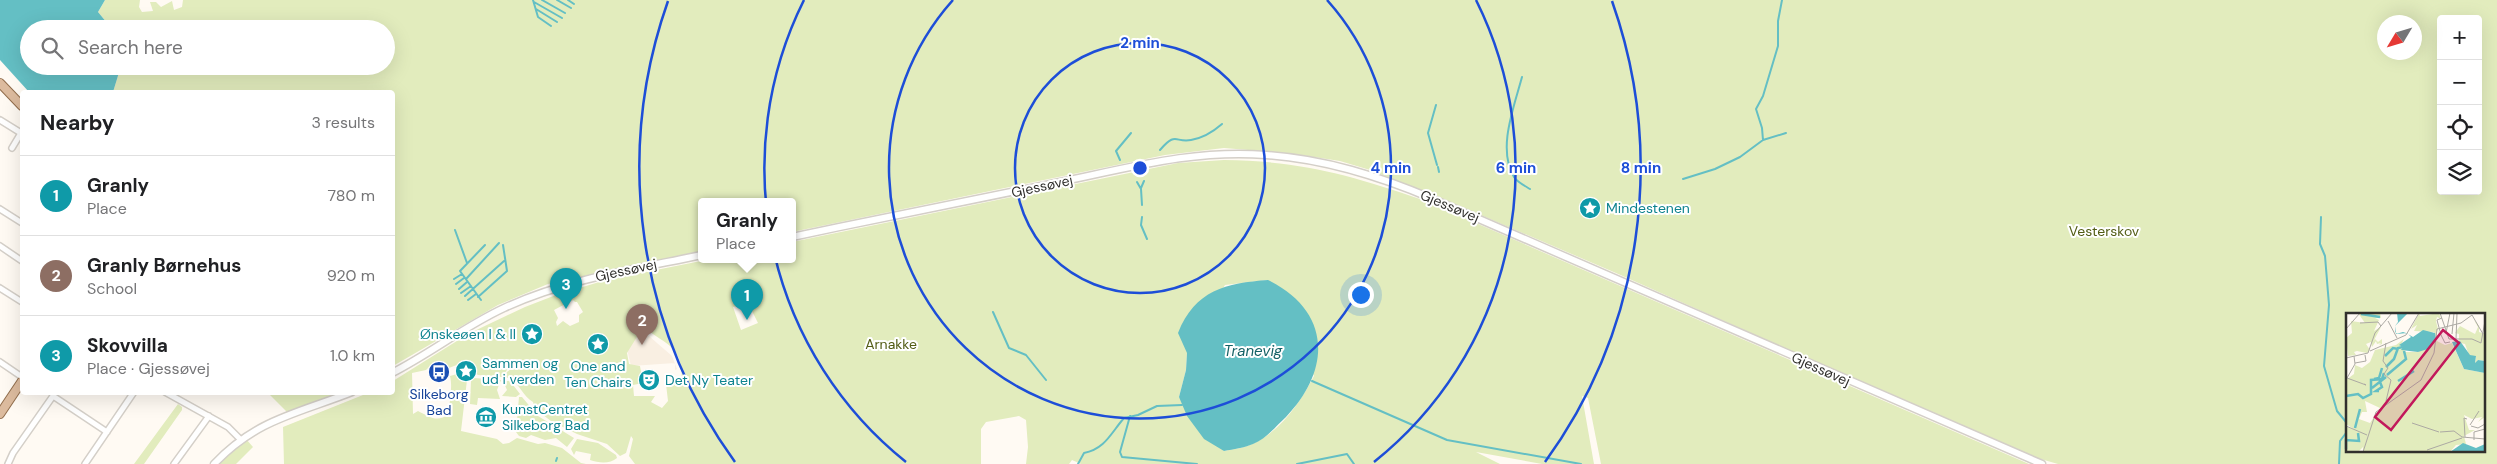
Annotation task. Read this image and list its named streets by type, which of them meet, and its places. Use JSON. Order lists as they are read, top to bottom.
{
  "streets": {
    "street": ["Gjessøvej"]
  },
  "water": ["Tranevig"],
  "parks": ["Vesterskov", "Arnakke"],
  "places": {
    "place": [
      "Mindestenen",
      "Ønskeøen I & II",
      "One and Ten Chairs",
      "Sammen og ud i verden"
    ],
    "bus stop": ["Silkeborg Bad"],
    "theatre": ["Det Ny Teater"],
    "museum": ["KunstCentret Silkeborg Bad"]
  },
  "north": "bottom left",
  "page": {
    "map_buttons": ["+", "−"],
    "search": "Search here",
    "heading": ["Nearby", "3 results"],
    "list": [
      {
        "mark": "1",
        "name": "Granly",
        "note": "Place",
        "value": "780 m"
      },
      {
        "mark": "2",
        "name": "Granly Børnehus",
        "note": "School",
        "value": "920 m"
      },
      {
        "mark": "3",
        "name": "Skovvilla",
        "note": "Place · Gjessøvej",
        "value": "1.0 km"
      }
    ],
    "popup": ["Granly", "Place"],
    "pins": ["3", "1", "2"]
  },
  "rings": [
    "2 min",
    "4 min",
    "6 min",
    "8 min"
  ]
}
